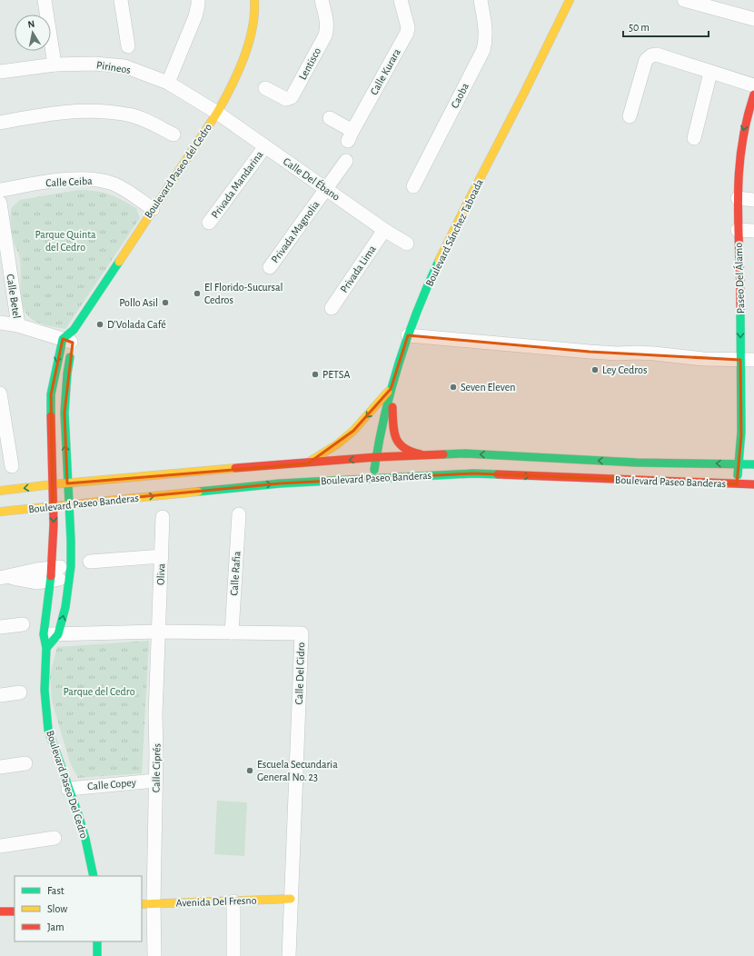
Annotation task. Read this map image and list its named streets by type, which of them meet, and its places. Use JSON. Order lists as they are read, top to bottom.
{
  "streets": {
    "street": [
      "Lentisco",
      "Pirineos",
      "Calle Kurara",
      "Caoba",
      "Boulevard Paseo del Cedro",
      "Calle Del Ébano",
      "Calle Ceiba",
      "Privada Mandarina",
      "Privada Magnolia",
      "Boulevard Sánchez Taboada",
      "Privada Lima",
      "Paseo Del Álamo",
      "Calle Betel",
      "Boulevard Paseo Banderas",
      "Calle Rafia",
      "Oliva",
      "Calle Del Cidro",
      "Calle Ciprés",
      "Boulevard Paseo Del Cedro",
      "Calle Copey",
      "Avenida Del Fresno"
    ]
  },
  "crossings": [
    ["Pirineos", "Boulevard Paseo del Cedro"],
    ["Pirineos", "Calle Del Ébano"],
    ["Boulevard Paseo del Cedro", "Calle Del Ébano"],
    ["Boulevard Paseo del Cedro", "Calle Ceiba"],
    ["Boulevard Paseo del Cedro", "Boulevard Paseo Banderas"],
    ["Boulevard Paseo del Cedro", "Calle Del Cidro"],
    ["Boulevard Paseo del Cedro", "Boulevard Paseo Del Cedro"],
    ["Calle Del Ébano", "Privada Mandarina"],
    ["Calle Del Ébano", "Privada Magnolia"],
    ["Calle Del Ébano", "Privada Lima"],
    ["Boulevard Sánchez Taboada", "Boulevard Paseo Banderas"],
    ["Paseo Del Álamo", "Boulevard Paseo Banderas"],
    ["Calle Rafia", "Calle Del Cidro"],
    ["Oliva", "Calle Del Cidro"],
    ["Oliva", "Calle Ciprés"],
    ["Calle Del Cidro", "Calle Ciprés"],
    ["Calle Del Cidro", "Avenida Del Fresno"],
    ["Calle Ciprés", "Calle Copey"],
    ["Calle Ciprés", "Avenida Del Fresno"],
    ["Boulevard Paseo Del Cedro", "Calle Copey"]
  ],
  "one_way": ["Paseo Del Álamo"],
  "parks": ["Parque Quinta del Cedro", "Parque del Cedro"],
  "places": [
    "El Florido-Sucursal Cedros",
    "Pollo Asil",
    "D'Volada Café",
    "Ley Cedros",
    "PETSA",
    "Seven Eleven",
    "Escuela Secundaria General No. 23"
  ],
  "legend": ["Fast", "Slow", "Jam"],
  "scale_bar": "50 m",
  "north": "top"
}
